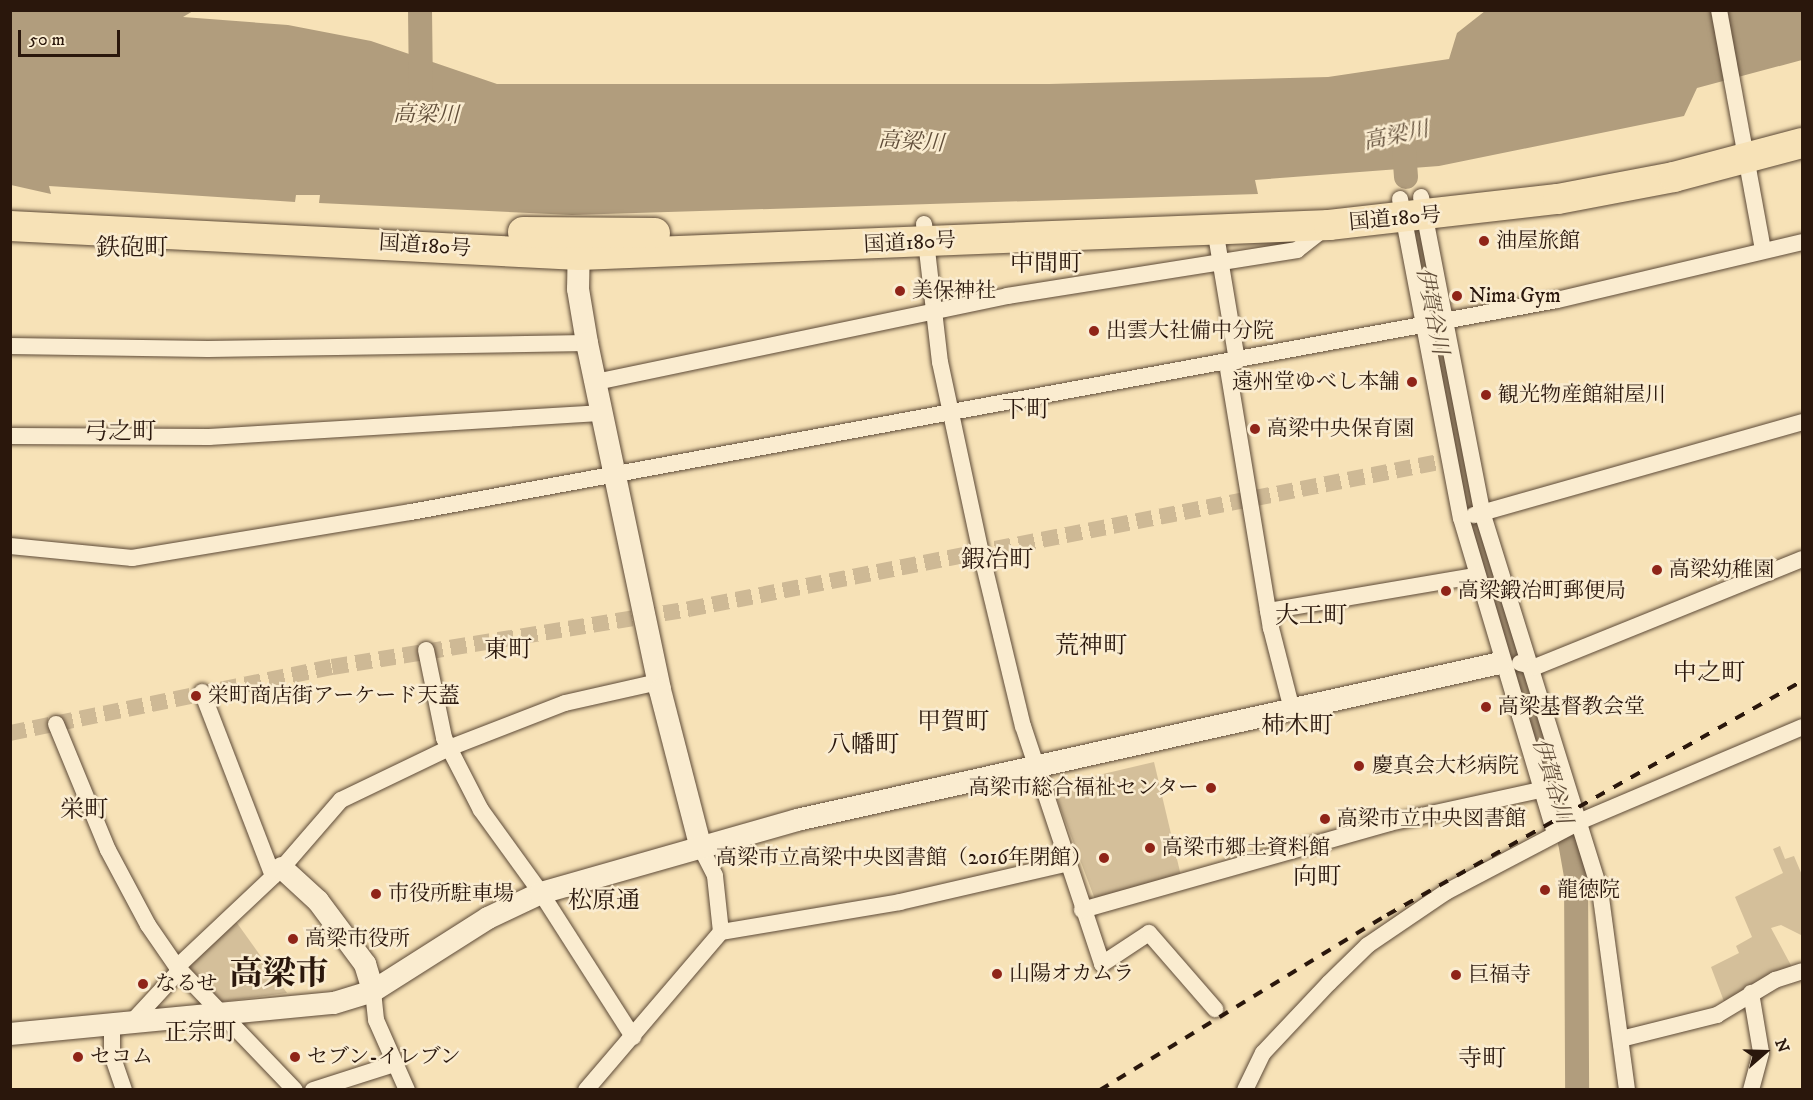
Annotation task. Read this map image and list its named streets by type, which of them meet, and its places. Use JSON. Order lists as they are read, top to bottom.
{
  "streets": {
    "highway": ["国道180号"]
  },
  "districts": [
    "鉄砲町",
    "中間町",
    "下町",
    "弓之町",
    "鍜冶町",
    "大工町",
    "荒神町",
    "東町",
    "中之町",
    "甲賀町",
    "柿木町",
    "八幡町",
    "栄町",
    "向町",
    "松原通",
    "高梁市",
    "正宗町",
    "寺町"
  ],
  "water": ["高梁川", "伊賀谷川"],
  "places": [
    "油屋旅館",
    "美保神社",
    "Nima Gym",
    "出雲大社備中分院",
    "遠州堂ゆべし本舗",
    "観光物産館紺屋川",
    "高梁中央保育園",
    "高梁幼稚園",
    "高梁鍛冶町郵便局",
    "栄町商店街アーケード天蓋",
    "高梁基督教会堂",
    "慶真会大杉病院",
    "高梁市総合福祉センター",
    "高梁市立中央図書館",
    "高梁市郷土資料館",
    "高梁市立高梁中央図書館（2016年閉館）",
    "龍徳院",
    "市役所駐車場",
    "高梁市役所",
    "山陽オカムラ",
    "巨福寺",
    "なるせ",
    "セコム",
    "セブン-イレブン"
  ],
  "scale_bar": "50 m",
  "north": "right"
}
